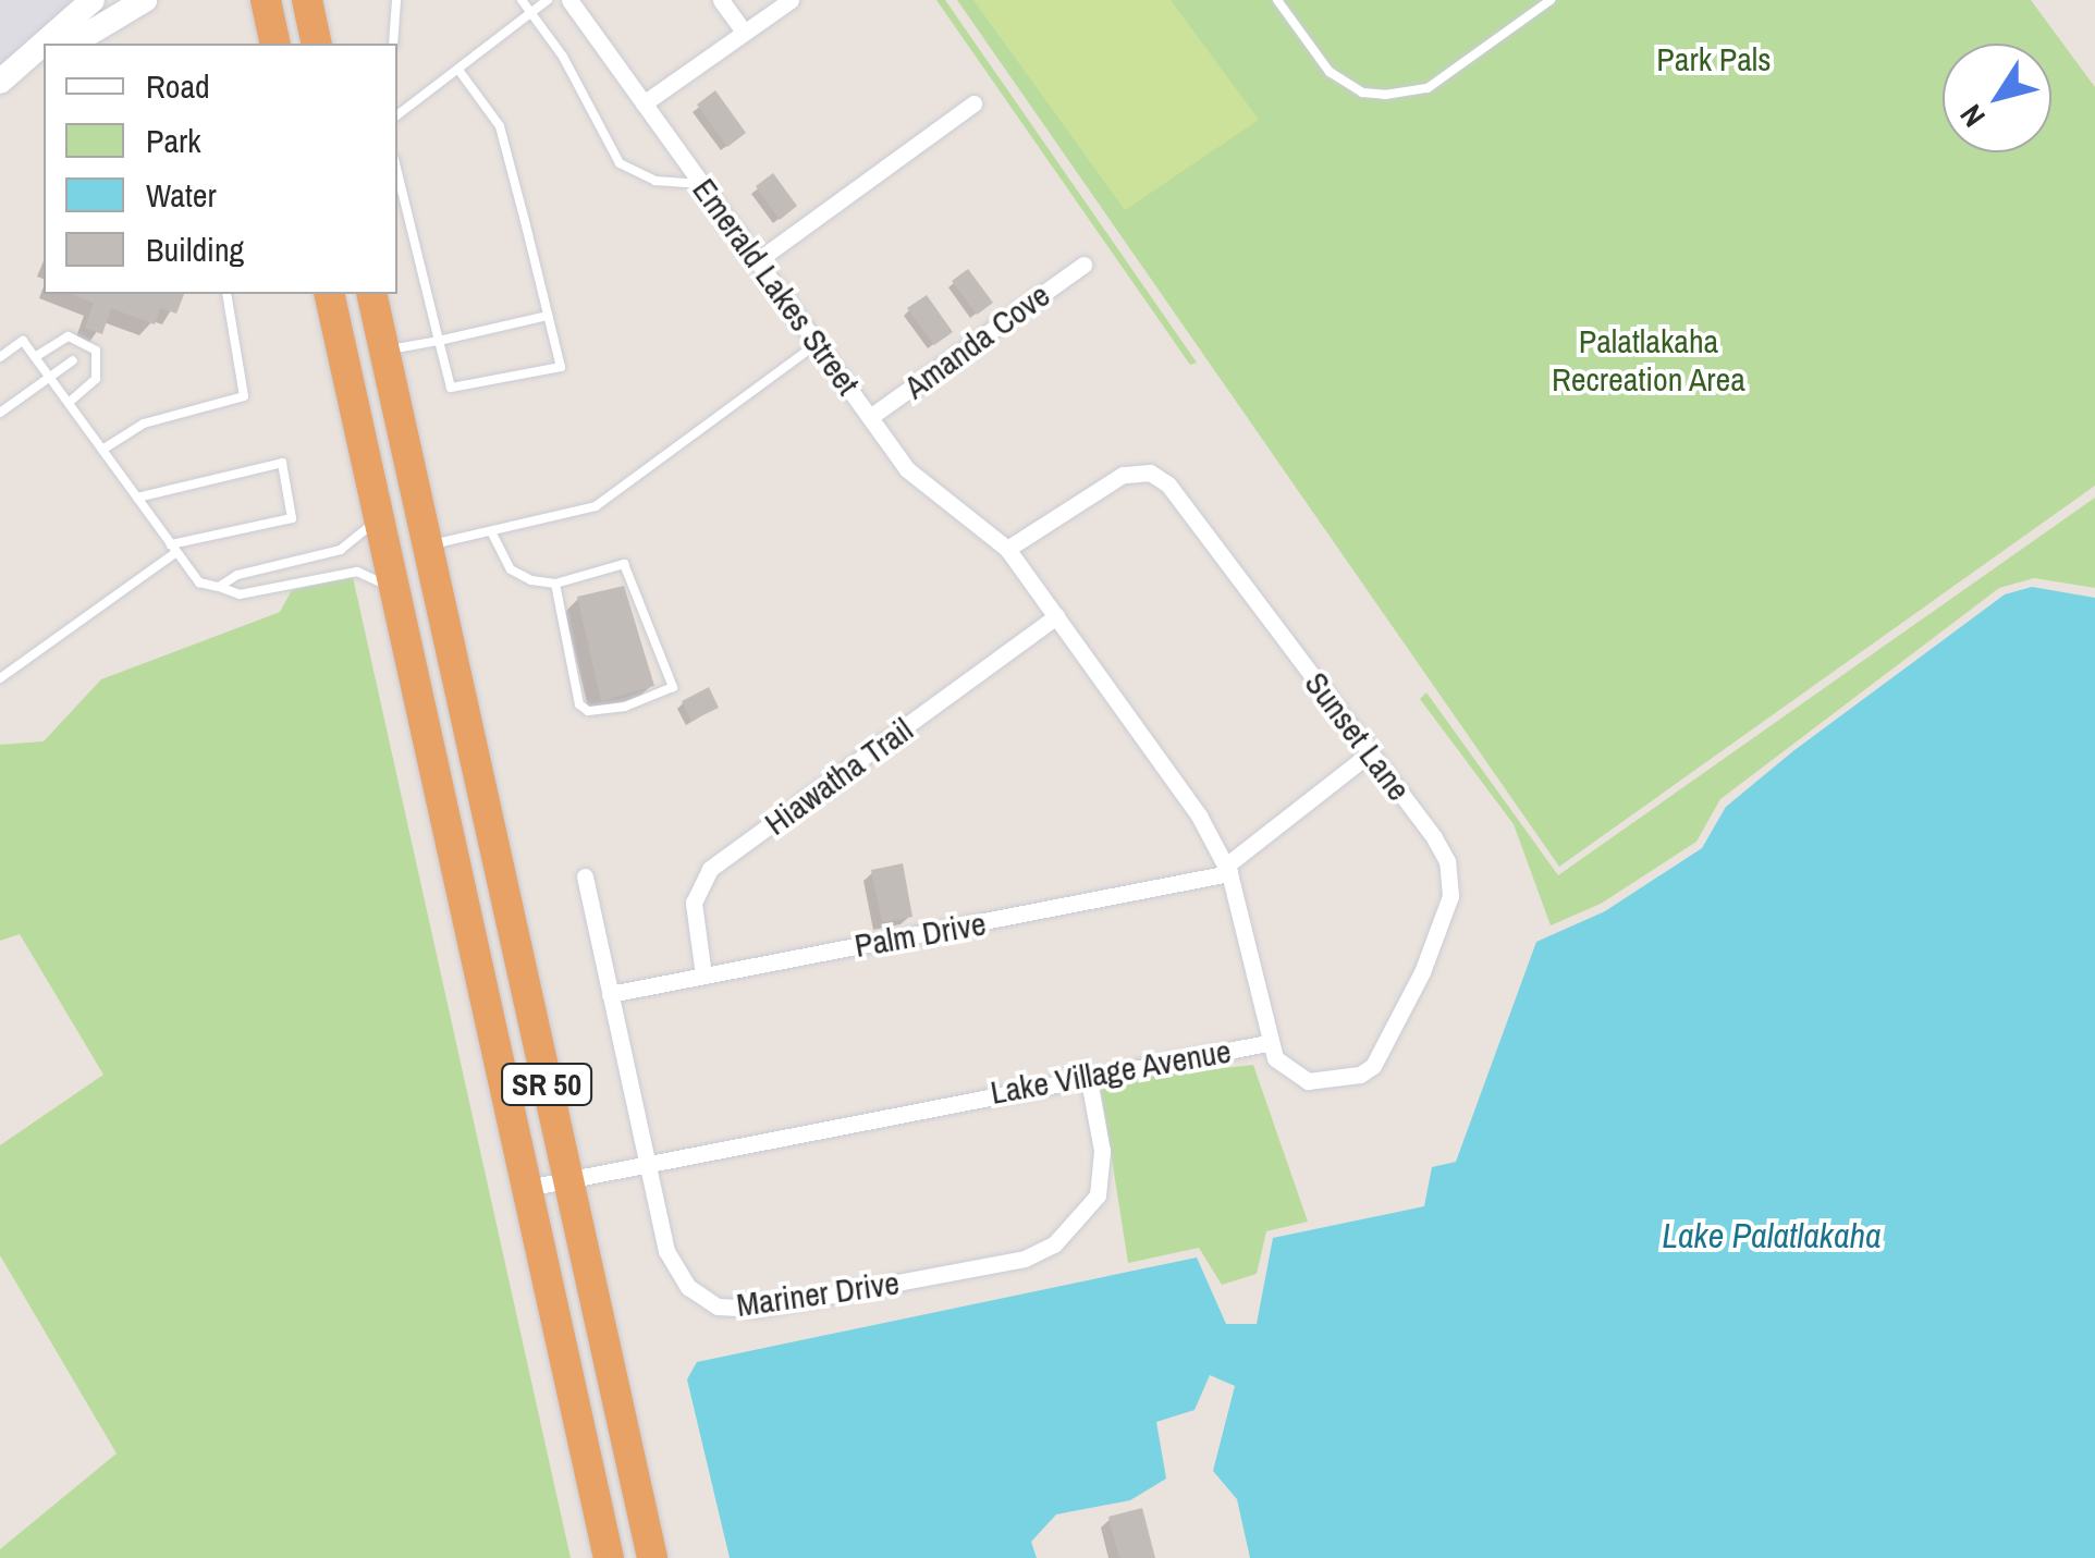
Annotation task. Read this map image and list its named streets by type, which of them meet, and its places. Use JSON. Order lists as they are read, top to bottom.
{
  "streets": {
    "highway": ["SR 50"],
    "street": [
      "Emerald Lakes Street",
      "Amanda Cove",
      "Sunset Lane",
      "Hiawatha Trail",
      "Palm Drive",
      "Lake Village Avenue",
      "Mariner Drive"
    ]
  },
  "crossings": [
    ["Emerald Lakes Street", "Amanda Cove"],
    ["Emerald Lakes Street", "Sunset Lane"],
    ["Emerald Lakes Street", "Lake Village Avenue"],
    ["Sunset Lane", "Palm Drive"],
    ["Sunset Lane", "Lake Village Avenue"],
    ["Hiawatha Trail", "Palm Drive"],
    ["Hiawatha Trail", "Lake Village Avenue"],
    ["Palm Drive", "Lake Village Avenue"],
    ["Palm Drive", "Mariner Drive"],
    ["Lake Village Avenue", "SR 50"],
    ["Lake Village Avenue", "Mariner Drive"]
  ],
  "water": ["Lake Palatlakaha"],
  "parks": ["Park Pals", "Palatlakaha Recreation Area"],
  "legend": [
    "Road",
    "Park",
    "Water",
    "Building"
  ],
  "north": "bottom left"
}
